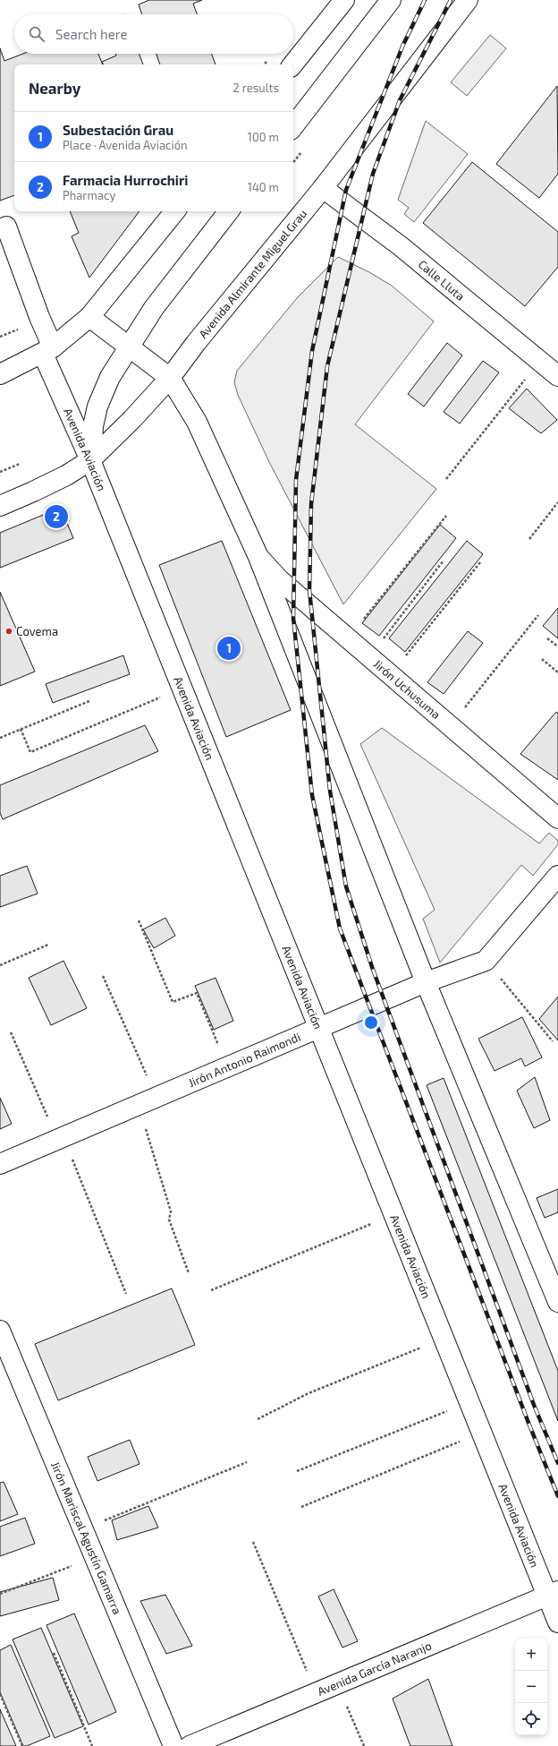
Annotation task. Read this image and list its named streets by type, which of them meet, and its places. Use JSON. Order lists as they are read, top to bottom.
{
  "streets": {
    "main road": [
      "Avenida Almirante Miguel Grau",
      "Calle Lluta",
      "Avenida Aviación",
      "Jirón Uchusuma",
      "Jirón Antonio Raimondi",
      "Jirón Mariscal Agustín Gamarra",
      "Avenida García Naranjo"
    ]
  },
  "crossings": [
    ["Avenida Almirante Miguel Grau", "Calle Lluta"],
    ["Avenida Almirante Miguel Grau", "Avenida Aviación"],
    ["Avenida Aviación", "Jirón Antonio Raimondi"],
    ["Avenida Aviación", "Avenida García Naranjo"]
  ],
  "places": ["Covema"],
  "page": {
    "search": "Search here",
    "heading": ["Nearby", "2 results"],
    "list": [
      {
        "mark": "1",
        "name": "Subestación Grau",
        "note": "Place · Avenida Aviación",
        "value": "100 m"
      },
      {
        "mark": "2",
        "name": "Farmacia Hurrochiri",
        "note": "Pharmacy",
        "value": "140 m"
      }
    ],
    "pins": ["2", "1"],
    "map_buttons": ["+", "−"]
  }
}
